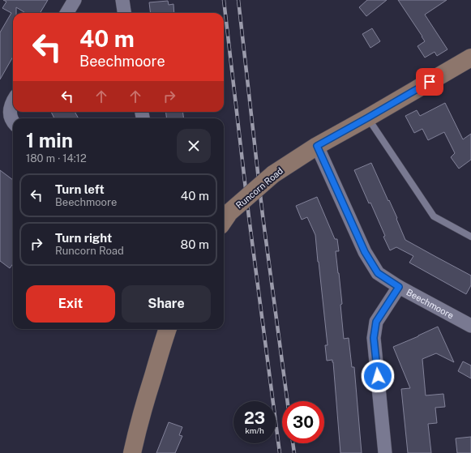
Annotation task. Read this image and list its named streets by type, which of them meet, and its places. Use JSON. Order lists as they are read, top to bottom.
{
  "streets": {
    "street": ["Runcorn Road", "Beechmoore"]
  },
  "crossings": [
    ["Runcorn Road", "Beechmoore"]
  ],
  "page": {
    "turn": ["40 m", "Beechmoore"],
    "heading": ["1 min", "180 m · 14:12"],
    "list": [
      {
        "name": "Turn left",
        "note": "Beechmoore",
        "value": "40 m"
      },
      {
        "name": "Turn right",
        "note": "Runcorn Road",
        "value": "80 m"
      }
    ],
    "buttons": ["Exit", "Share"],
    "speed": "23 km/h",
    "limit": "30"
  }
}
